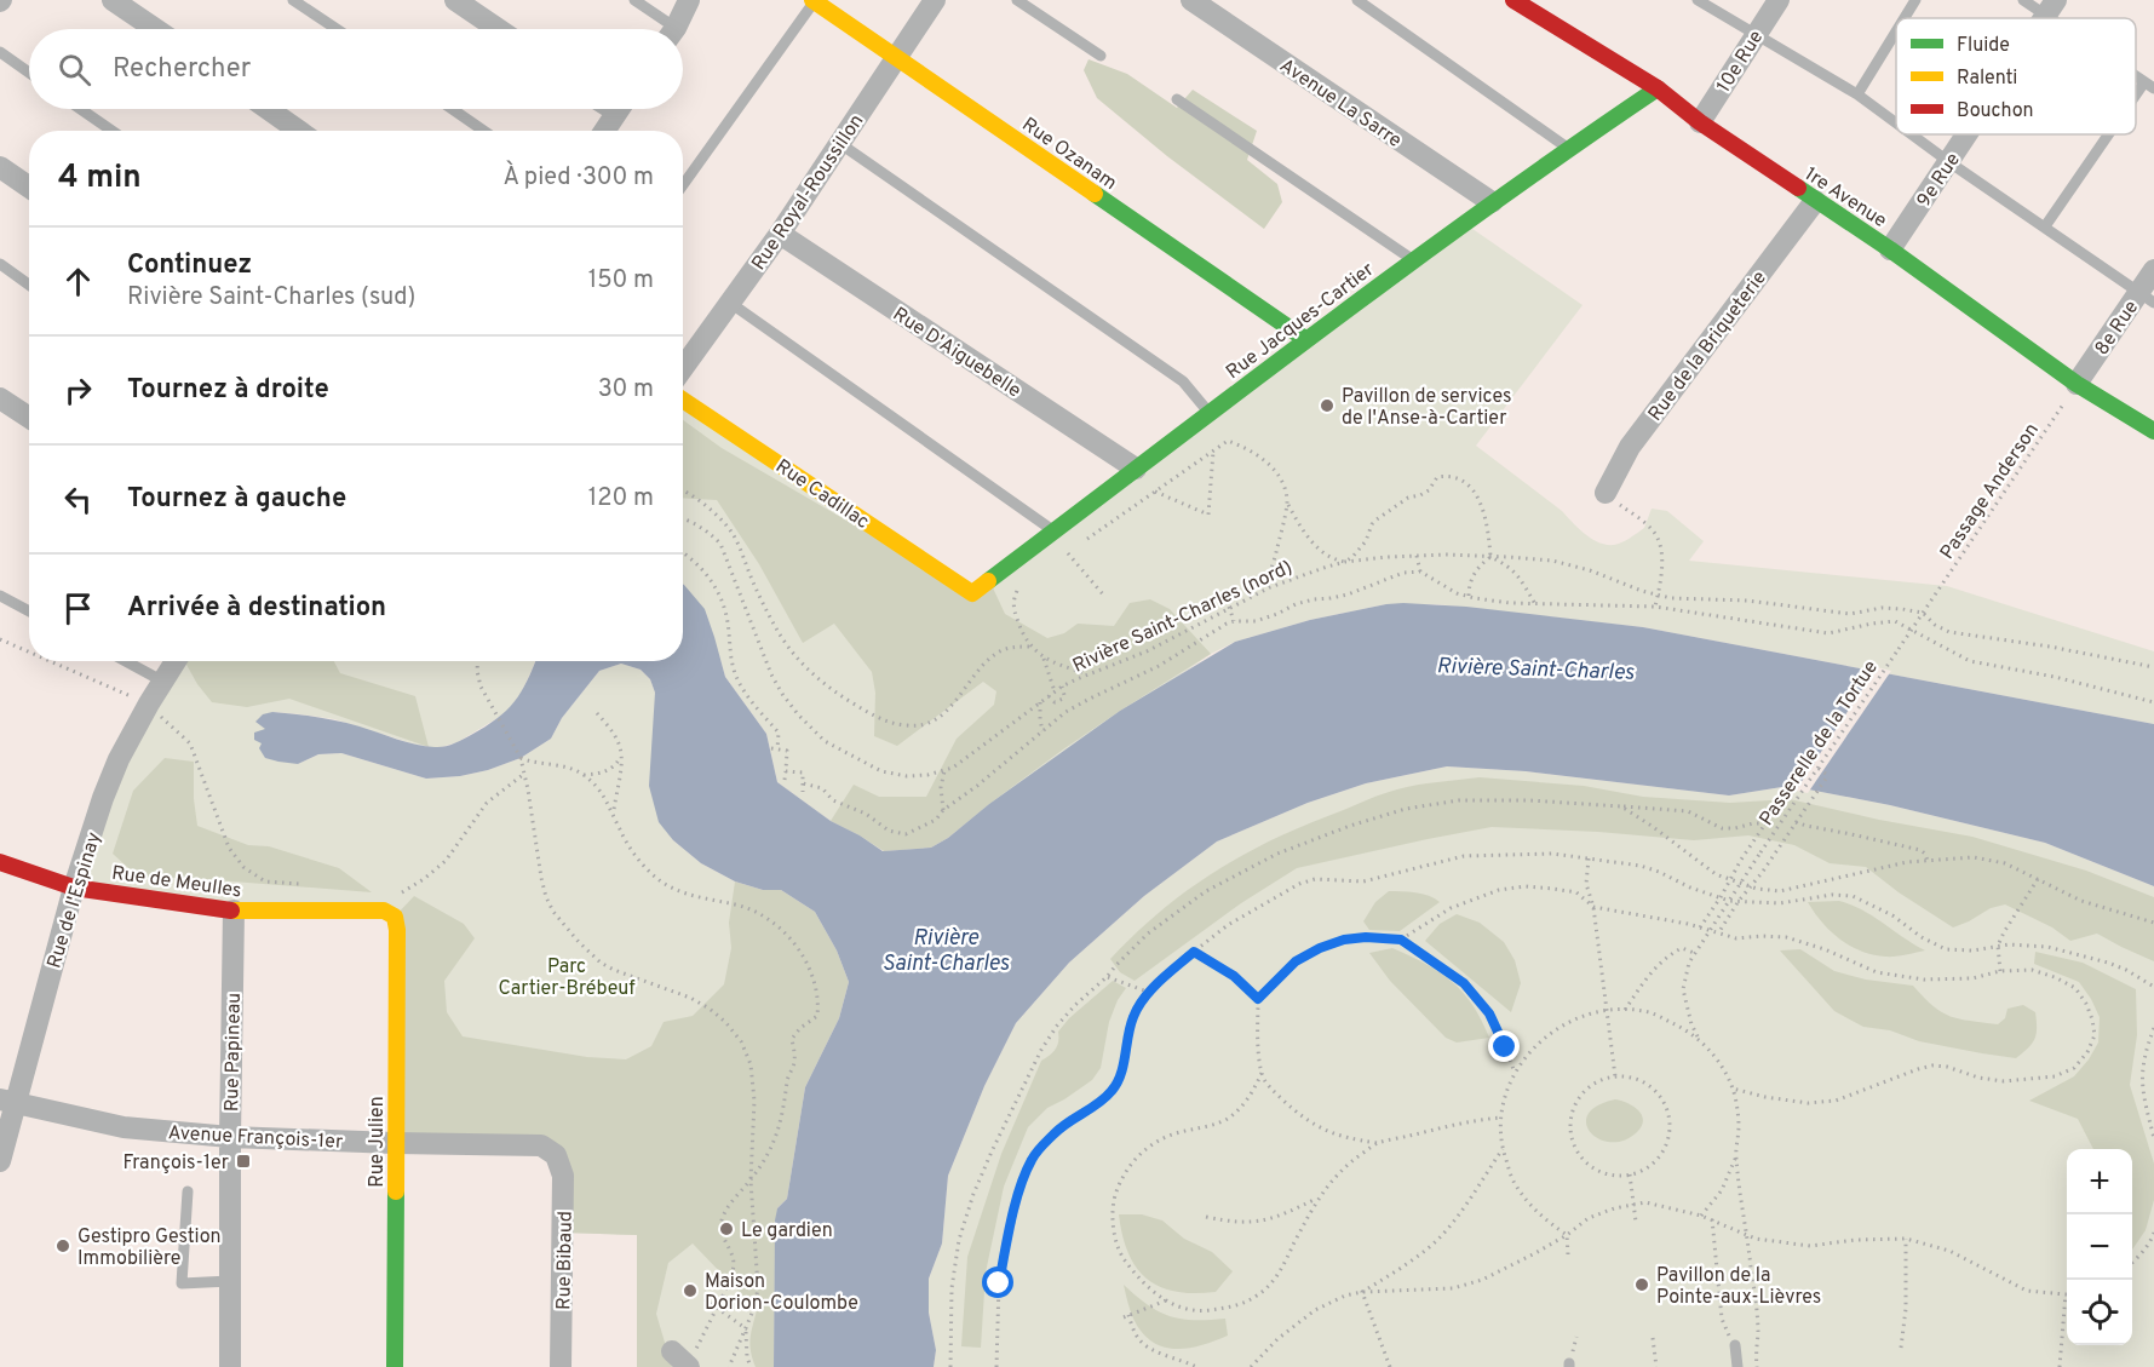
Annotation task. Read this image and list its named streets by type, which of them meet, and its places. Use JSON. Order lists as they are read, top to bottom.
{
  "streets": {
    "street": [
      "10e Rue",
      "Avenue La Sarre",
      "Rue Ozanam",
      "9e Rue",
      "Rue Royal-Roussillon",
      "1re Avenue",
      "Rue Jacques-Cartier",
      "8e Rue",
      "Rue de la Briqueterie",
      "Rue D'Aiguebelle",
      "Rue Cadillac",
      "Rue de Meulles",
      "Rue de l'Espinay",
      "Rue Papineau",
      "Avenue François-1er",
      "Rue Julien",
      "Rue Bibaud"
    ],
    "path": ["Passage Anderson", "Rivière Saint-Charles (nord)", "Passerelle de la Tortue"]
  },
  "crossings": [
    ["10e Rue", "1re Avenue"],
    ["Avenue La Sarre", "Rue Jacques-Cartier"],
    ["Rue Ozanam", "Rue Royal-Roussillon"],
    ["Rue Ozanam", "Rue Jacques-Cartier"],
    ["9e Rue", "1re Avenue"],
    ["Rue Royal-Roussillon", "Rue D'Aiguebelle"],
    ["1re Avenue", "Rue Jacques-Cartier"],
    ["1re Avenue", "8e Rue"],
    ["1re Avenue", "Rue de la Briqueterie"],
    ["1re Avenue", "Passage Anderson"],
    ["Rue Jacques-Cartier", "Rue D'Aiguebelle"],
    ["Rue Jacques-Cartier", "Rue Cadillac"],
    ["8e Rue", "Passage Anderson"],
    ["Passage Anderson", "Rivière Saint-Charles (nord)"],
    ["Passage Anderson", "Passerelle de la Tortue"],
    ["Rue de Meulles", "Rue de l'Espinay"],
    ["Rue de Meulles", "Rue Papineau"],
    ["Rue de Meulles", "Rue Julien"],
    ["Rue de l'Espinay", "Avenue François-1er"],
    ["Rue Papineau", "Avenue François-1er"],
    ["Avenue François-1er", "Rue Julien"],
    ["Avenue François-1er", "Rue Bibaud"]
  ],
  "water": ["Rivière Saint-Charles"],
  "parks": ["Parc Cartier-Brébeuf"],
  "places": {
    "other": [
      "Pavillon de services de l'Anse-à-Cartier",
      "Le gardien",
      "Gestipro Gestion Immobilière",
      "Pavillon de la Pointe-aux-Lièvres",
      "Maison Dorion-Coulombe"
    ],
    "transit": ["François-1er"]
  },
  "legend": ["Fluide", "Ralenti", "Bouchon"],
  "page": {
    "search": "Rechercher",
    "heading": ["4 min", "À pied · 300 m"],
    "list": [
      ["Continuez", "Rivière Saint-Charles (sud)", "150 m"],
      ["Tournez à droite", "30 m"],
      ["Tournez à gauche", "120 m"],
      "Arrivée à destination"
    ],
    "map_buttons": ["+", "−"]
  }
}
